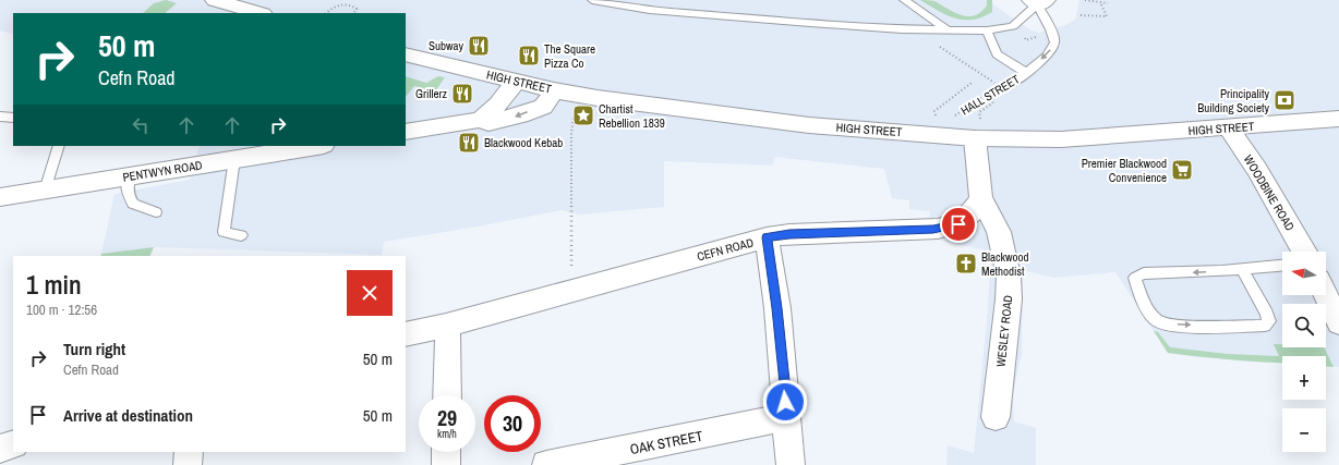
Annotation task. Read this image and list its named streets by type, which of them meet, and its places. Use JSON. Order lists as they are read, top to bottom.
{
  "streets": {
    "street": [
      "HIGH STREET",
      "PENTWYN ROAD",
      "WOODBINE ROAD",
      "CEFN ROAD",
      "WESLEY ROAD",
      "OAK STREET"
    ],
    "lane": ["HALL STREET"]
  },
  "crossings": [
    ["HIGH STREET", "WOODBINE ROAD"],
    ["CEFN ROAD", "WESLEY ROAD"]
  ],
  "places": {
    "restaurant": [
      "Subway",
      "The Square Pizza Co",
      "Grillerz",
      "Blackwood Kebab"
    ],
    "bank": ["Principality Building Society"],
    "place": ["Chartist Rebellion 1839"],
    "supermarket": ["Premier Blackwood Convenience"],
    "church": ["Blackwood Methodist"]
  },
  "north": "left",
  "page": {
    "turn": ["50 m", "Cefn Road"],
    "map_buttons": ["+", "−"],
    "heading": ["1 min", "100 m · 12:56"],
    "list": [
      {
        "name": "Turn right",
        "note": "Cefn Road",
        "value": "50 m"
      },
      {
        "name": "Arrive at destination",
        "value": "50 m"
      }
    ],
    "speed": "29 km/h",
    "limit": "30"
  }
}
